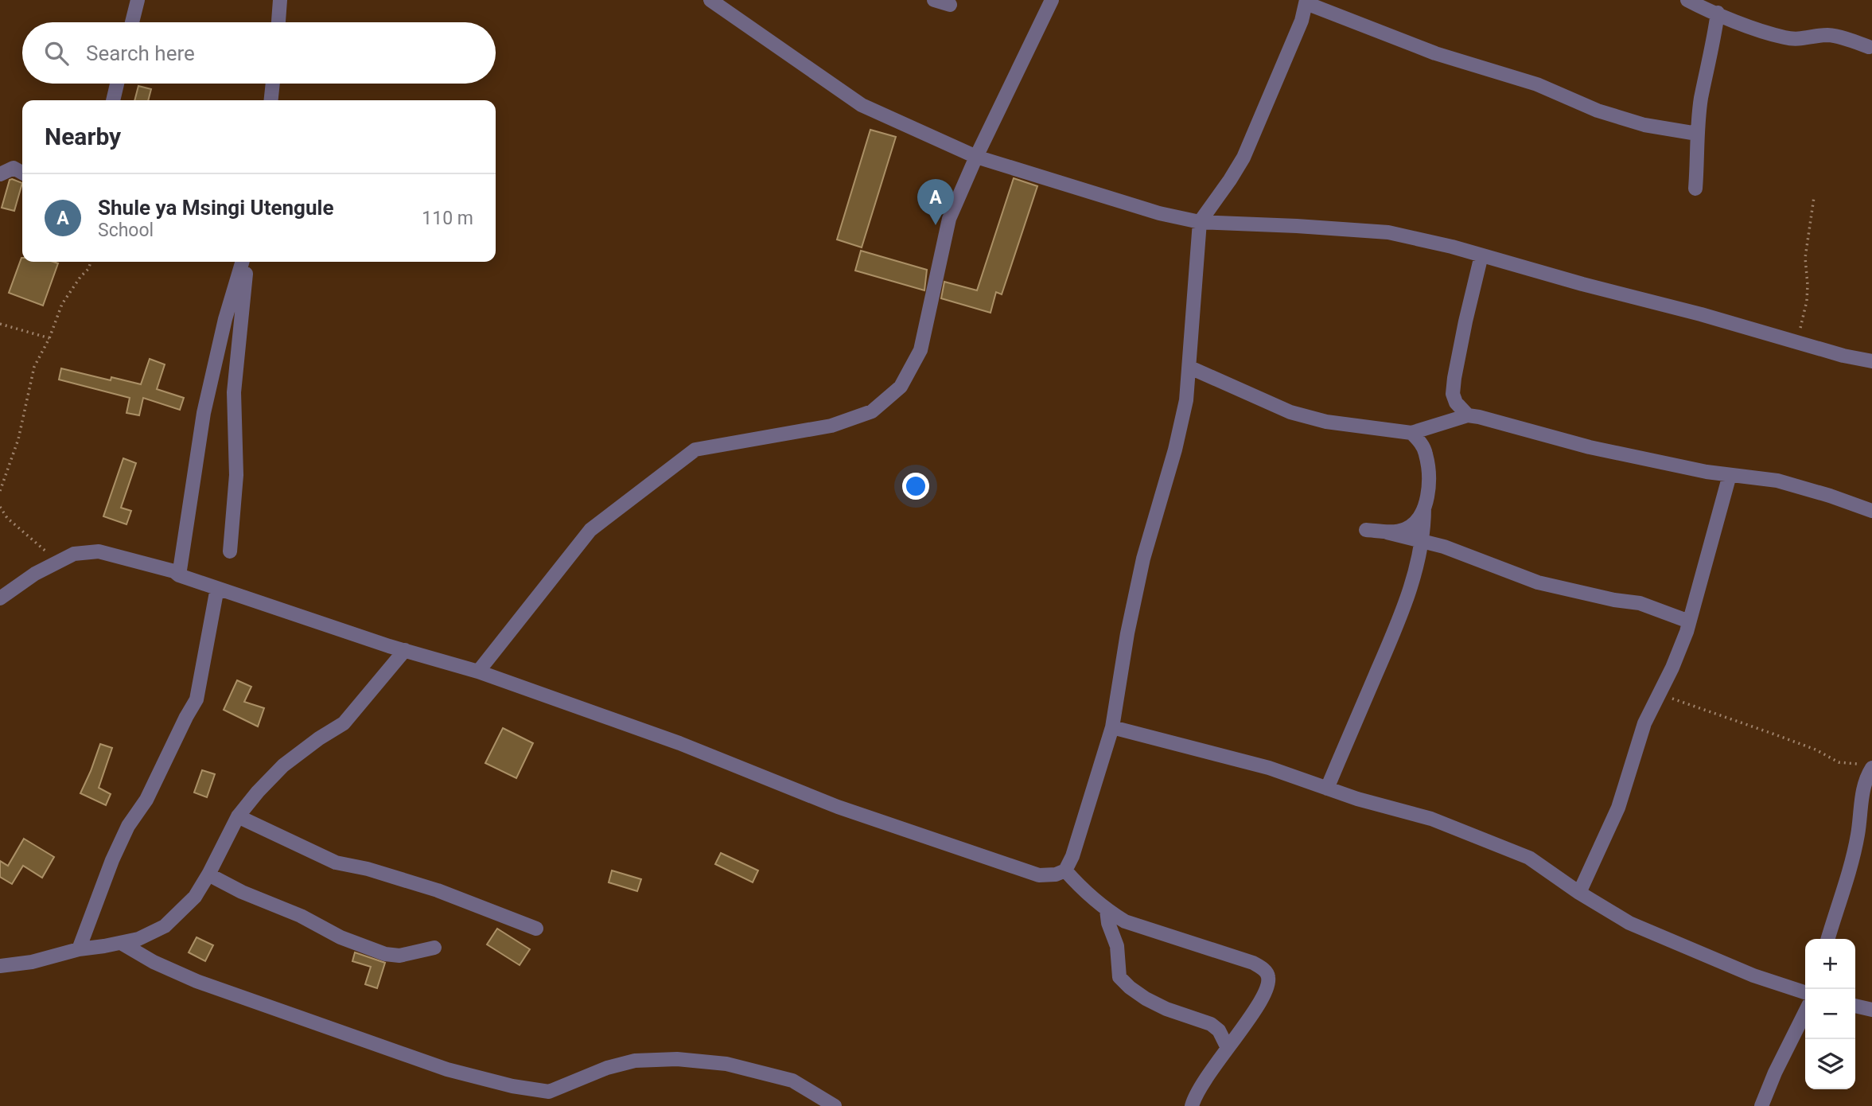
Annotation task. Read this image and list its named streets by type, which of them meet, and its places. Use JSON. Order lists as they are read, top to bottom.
{
  "page": {
    "search": "Search here",
    "heading": "Nearby",
    "list": [
      {
        "mark": "A",
        "name": "Shule ya Msingi Utengule",
        "note": "School",
        "value": "110 m"
      }
    ],
    "pins": "A",
    "map_buttons": ["+", "−"]
  }
}
